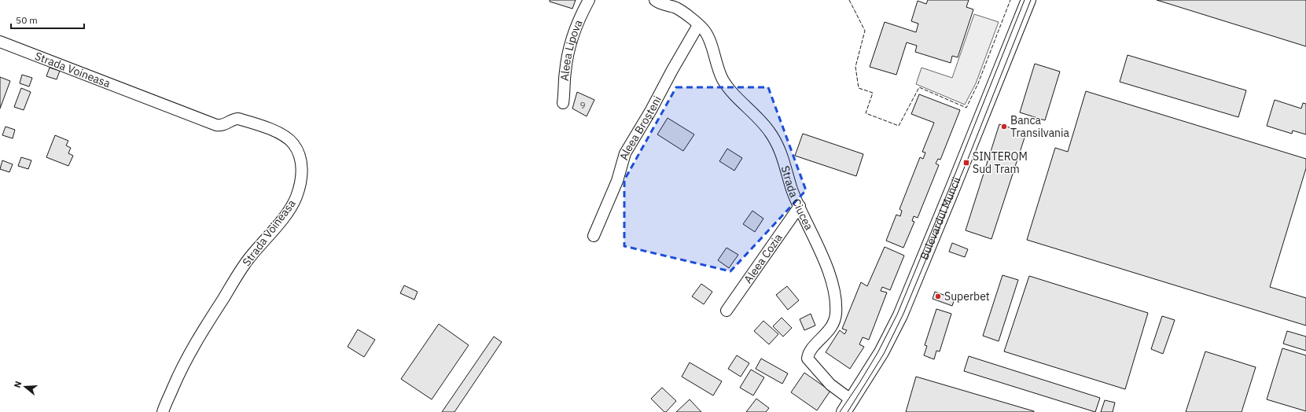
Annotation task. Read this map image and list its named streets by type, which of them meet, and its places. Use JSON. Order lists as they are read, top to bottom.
{
  "streets": {
    "main road": ["Bulevardul Muncii"],
    "street": [
      "Aleea Lipova",
      "Strada Voineasa",
      "Aleea Broșteni",
      "Strada Ciucea",
      "Aleea Cozia"
    ]
  },
  "crossings": [
    ["Aleea Broșteni", "Strada Ciucea"],
    ["Strada Ciucea", "Bulevardul Muncii"],
    ["Strada Ciucea", "Aleea Cozia"]
  ],
  "places": {
    "other": ["Banca Transilvania", "Superbet"],
    "transit": ["SINTEROM Sud Tram"]
  },
  "house_numbers": ["9"],
  "scale_bar": "50 m",
  "north": "left"
}
